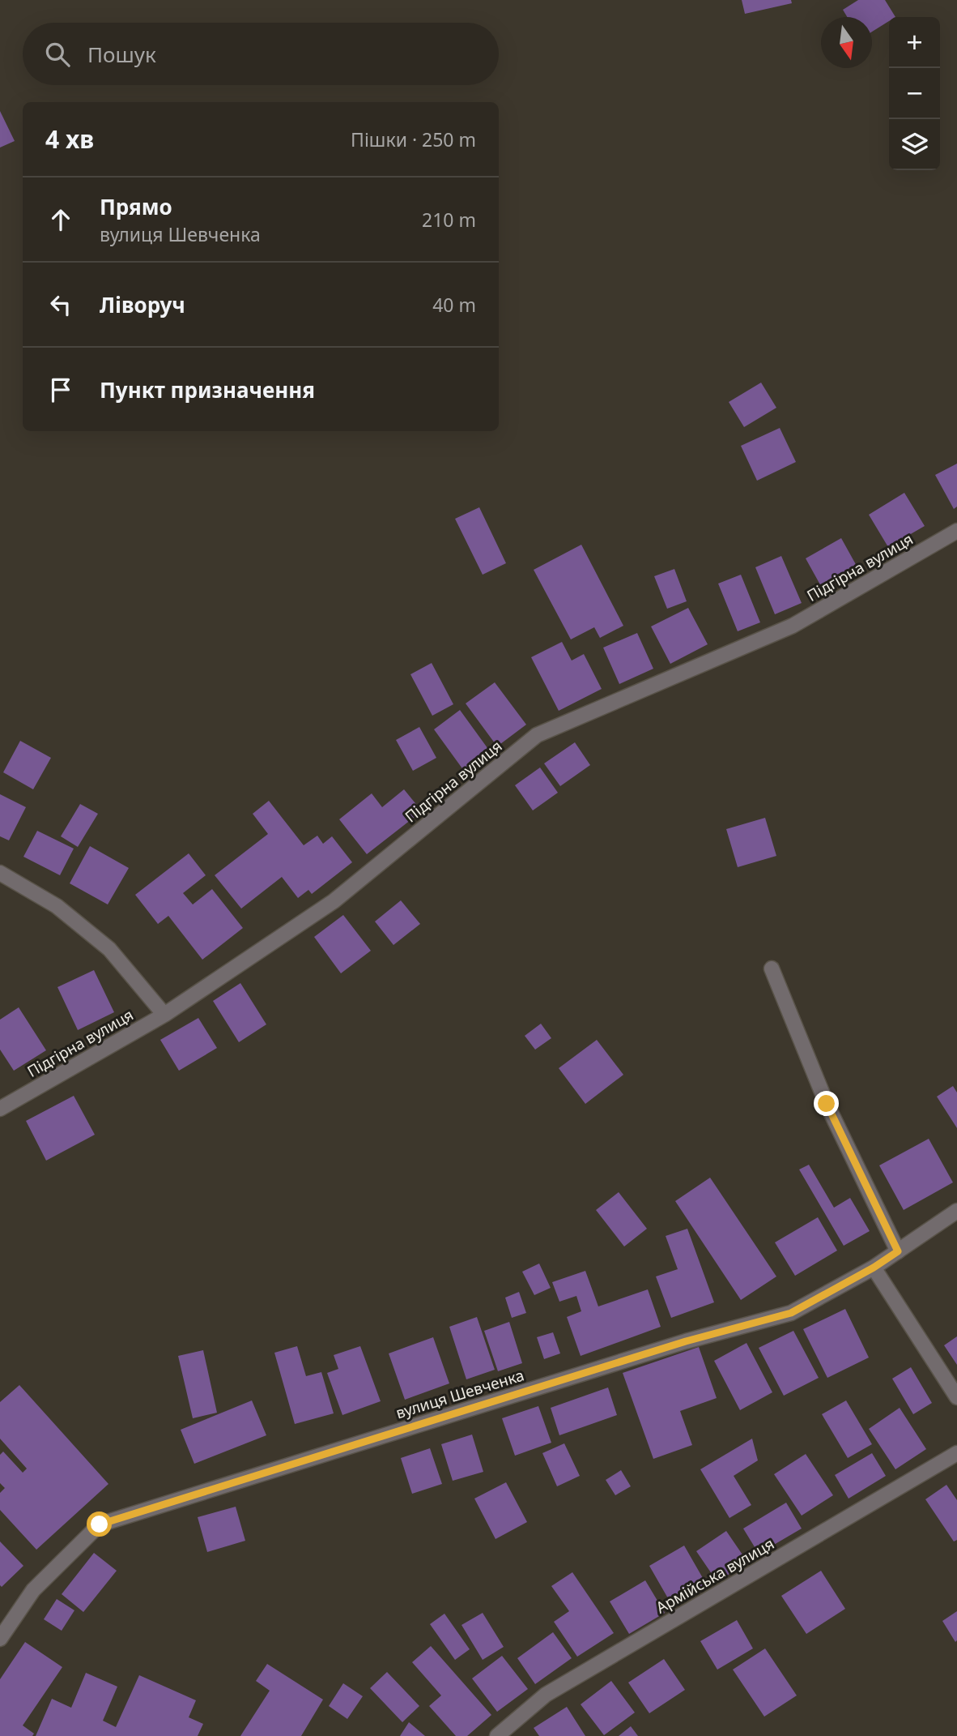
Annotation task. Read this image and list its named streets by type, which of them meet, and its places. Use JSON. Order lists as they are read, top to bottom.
{
  "streets": {
    "street": ["Підгірна вулиця", "вулиця Шевченка", "Армійська вулиця"]
  },
  "north": "bottom",
  "page": {
    "map_buttons": ["+", "−"],
    "search": "Пошук",
    "heading": ["4 хв", "Пішки · 250 m"],
    "list": [
      ["Прямо", "вулиця Шевченка", "210 m"],
      ["Ліворуч", "40 m"],
      "Пункт призначення"
    ]
  }
}
